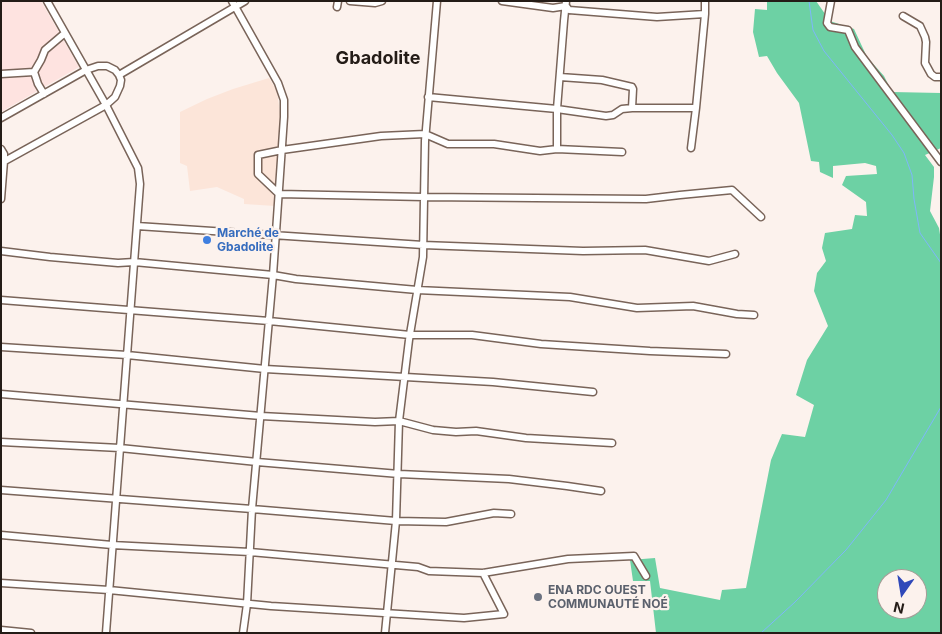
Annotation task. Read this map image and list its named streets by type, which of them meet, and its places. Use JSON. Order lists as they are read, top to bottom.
{
  "districts": ["Gbadolite"],
  "places": ["Marché de Gbadolite", "ENA RDC OUEST COMMUNAUTÉ NOÉ"],
  "north": "bottom"
}
